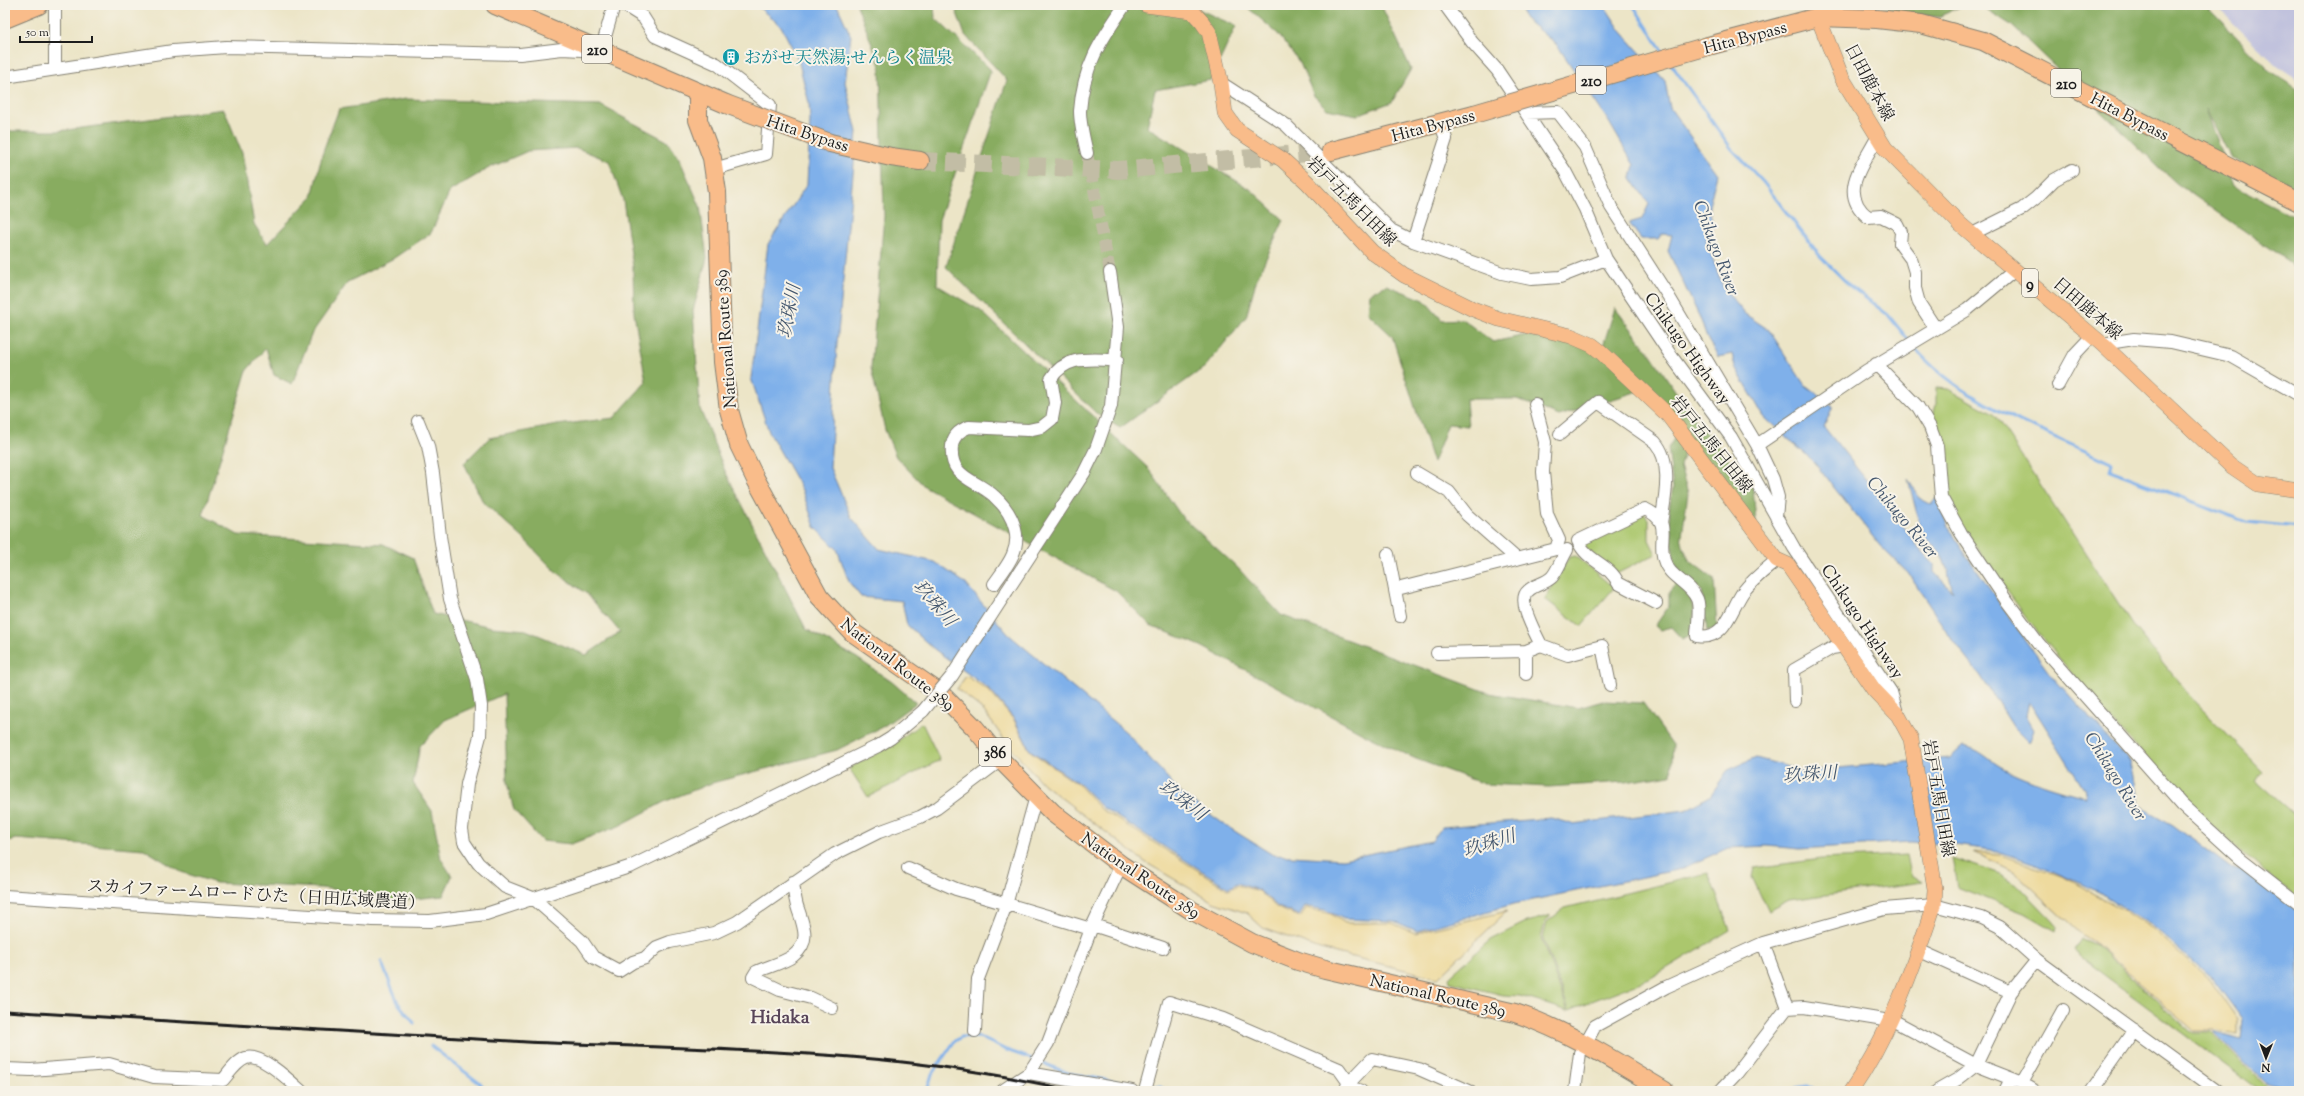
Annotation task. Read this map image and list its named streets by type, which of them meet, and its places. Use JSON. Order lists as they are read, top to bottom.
{
  "streets": {
    "highway": [
      "Hita Bypass",
      "210",
      "National Route 389",
      "386"
    ],
    "main road": ["日田鹿本線", "岩戸五馬日田線", "9"],
    "street": ["Chikugo Highway", "スカイファームロードひた（日田広域農道）"]
  },
  "crossings": [
    ["Hita Bypass", "210"],
    ["Hita Bypass", "日田鹿本線"],
    ["Hita Bypass", "National Route 389"],
    ["210", "National Route 389"],
    ["岩戸五馬日田線", "Chikugo Highway"]
  ],
  "districts": ["Hidaka"],
  "water": ["Chikugo River", "玖珠川"],
  "places": {
    "building": ["おがせ天然湯;せんらく温泉"]
  },
  "scale_bar": "50 m",
  "north": "bottom"
}
